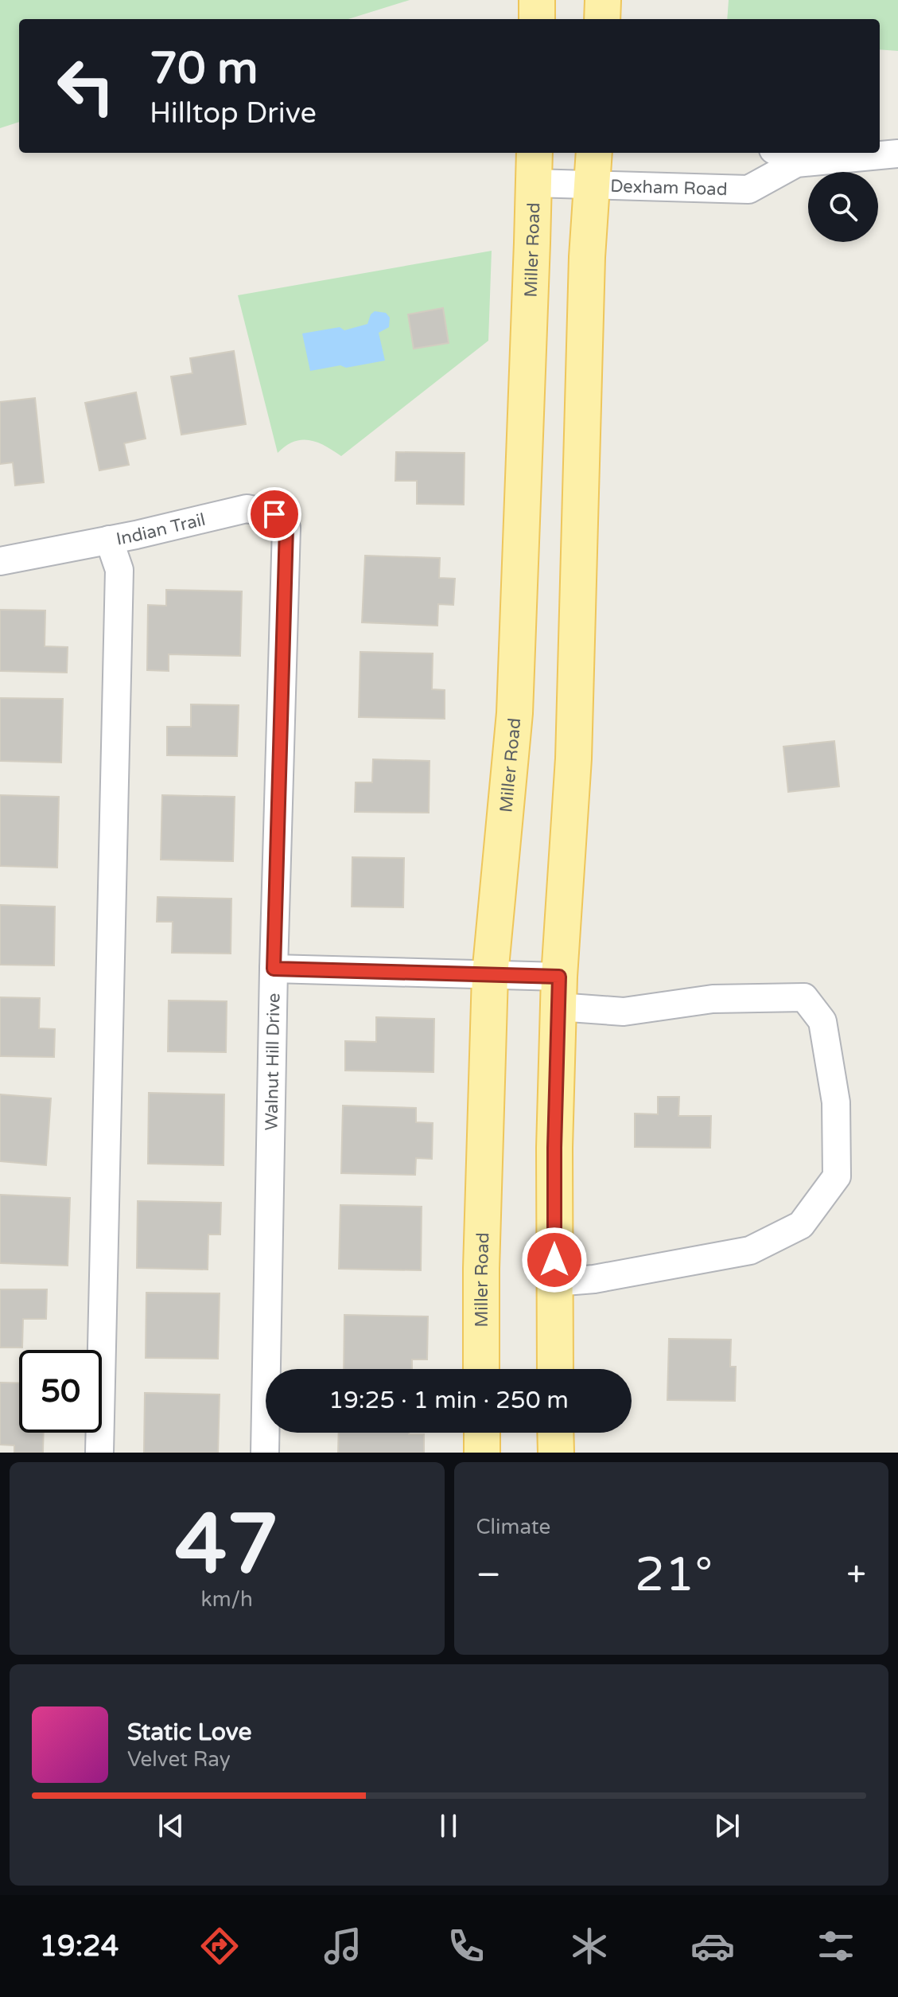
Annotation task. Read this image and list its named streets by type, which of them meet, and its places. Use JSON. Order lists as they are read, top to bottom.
{
  "streets": {
    "main road": ["Miller Road"],
    "street": ["Dexham Road", "Indian Trail", "Walnut Hill Drive"]
  },
  "crossings": [
    ["Dexham Road", "Miller Road"],
    ["Indian Trail", "Walnut Hill Drive"]
  ],
  "page": {
    "turn": ["70 m", "Hilltop Drive"],
    "limit": "50",
    "trip": "19:25 · 1 min · 250 m",
    "tile": [
      ["47", "km/h"],
      "Climate"
    ],
    "heat": ["−", "21°", "+"],
    "song": ["Static Love", "Velvet Ray"],
    "tabs": "19:24"
  }
}
